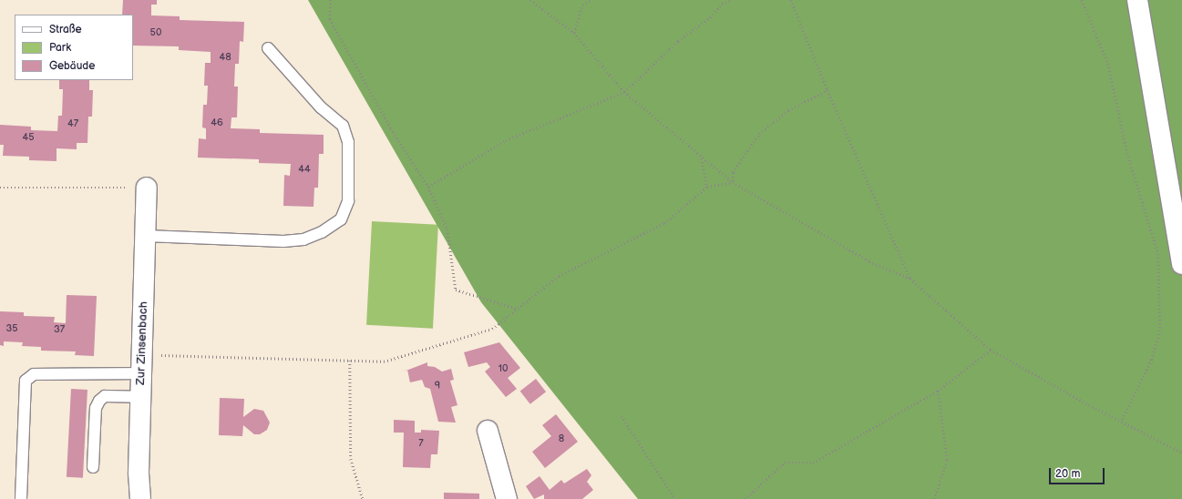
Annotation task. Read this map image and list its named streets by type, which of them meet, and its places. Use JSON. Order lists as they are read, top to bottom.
{
  "streets": {
    "street": ["Zur Zinsenbach"]
  },
  "house_numbers": [
    "50",
    "48",
    "46",
    "47",
    "45",
    "44",
    "35",
    "37",
    "10",
    "9",
    "8",
    "7"
  ],
  "legend": ["Straße", "Park", "Gebäude"],
  "scale_bar": "20 m"
}
